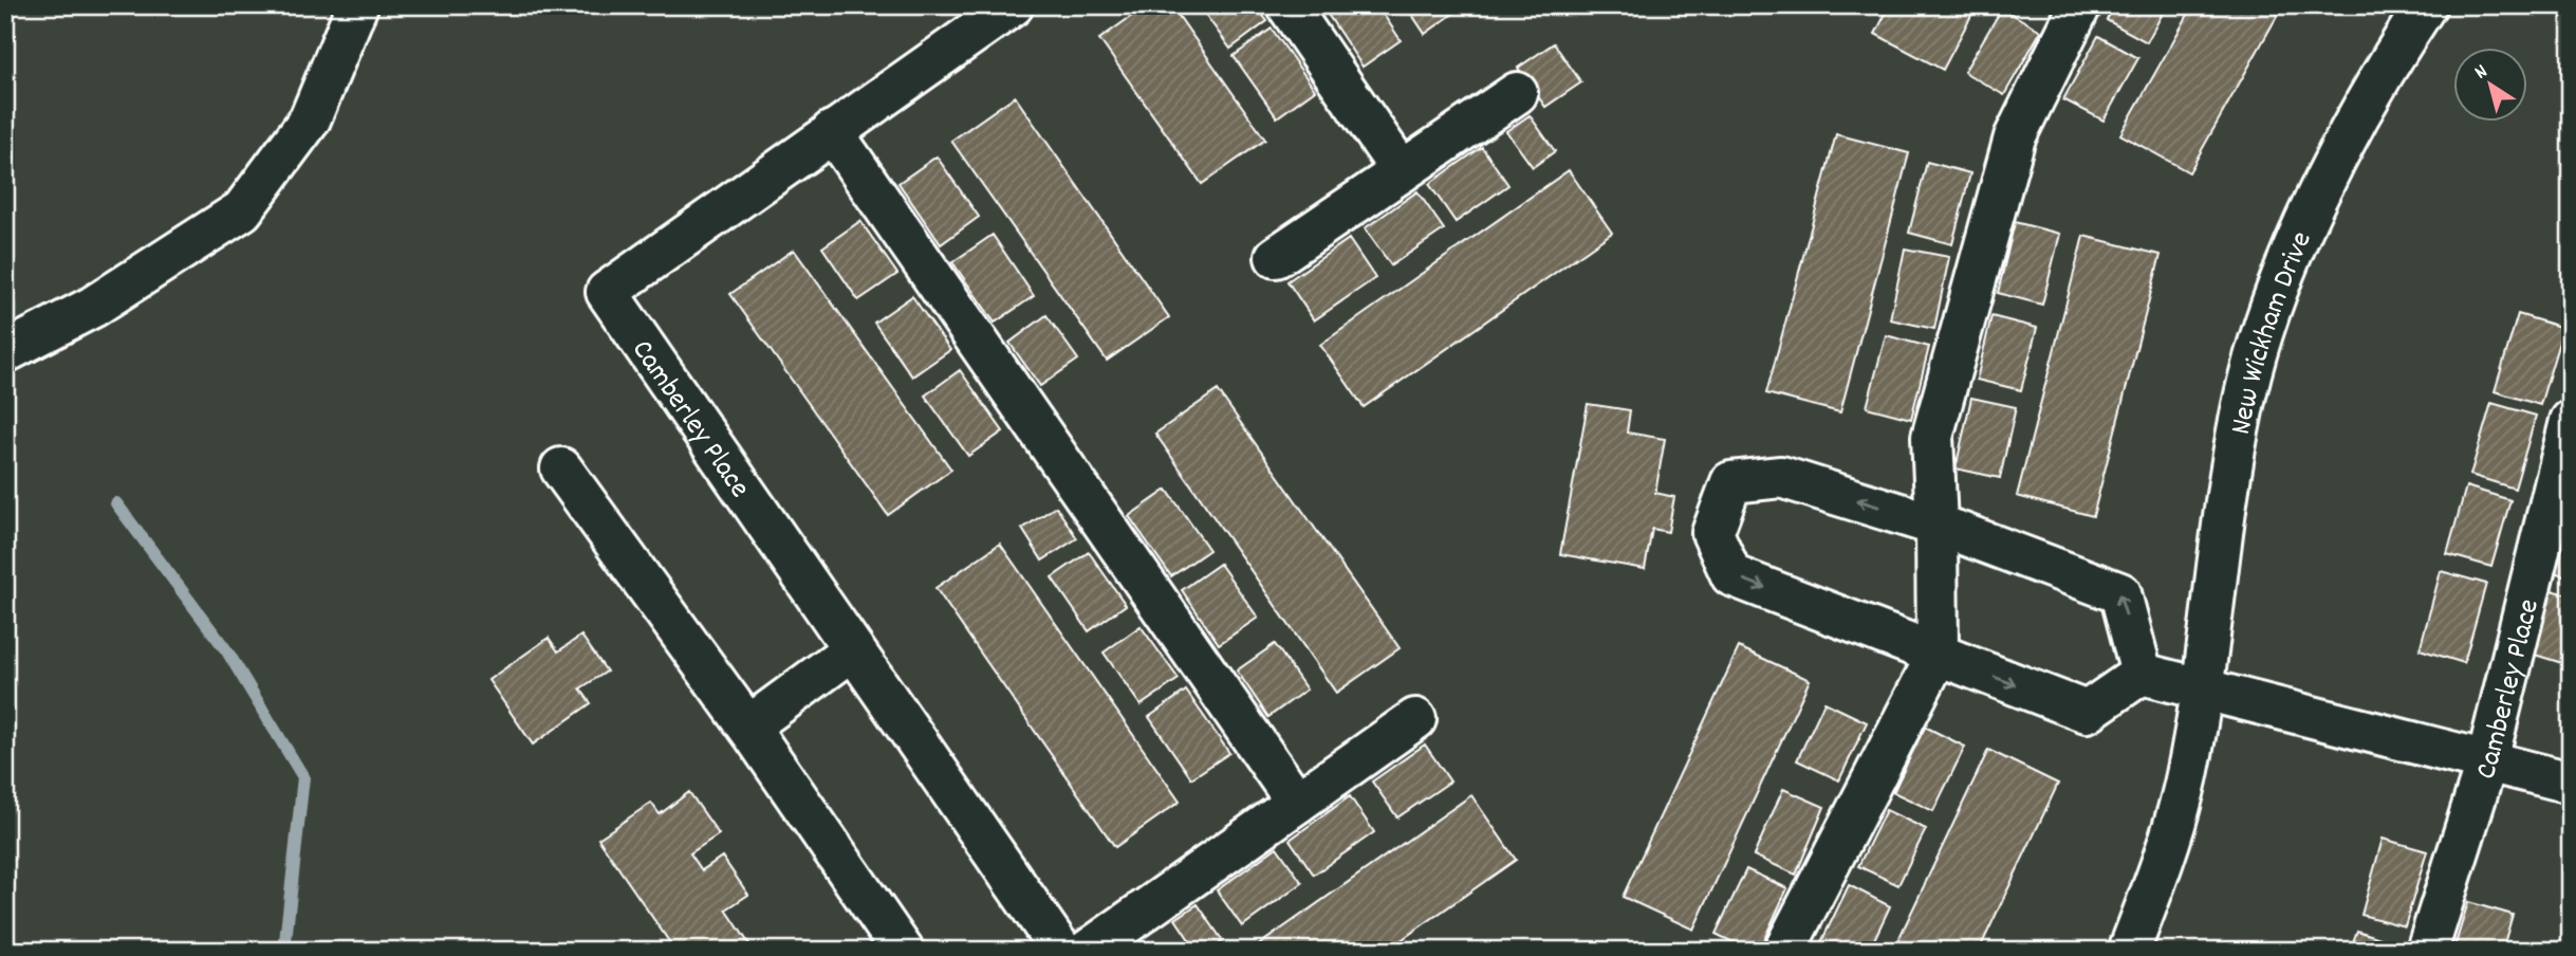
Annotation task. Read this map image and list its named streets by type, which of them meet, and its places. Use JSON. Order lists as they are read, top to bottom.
{
  "streets": {
    "street": ["New Wickham Drive", "Camberley Place"]
  },
  "north": "top left"
}
